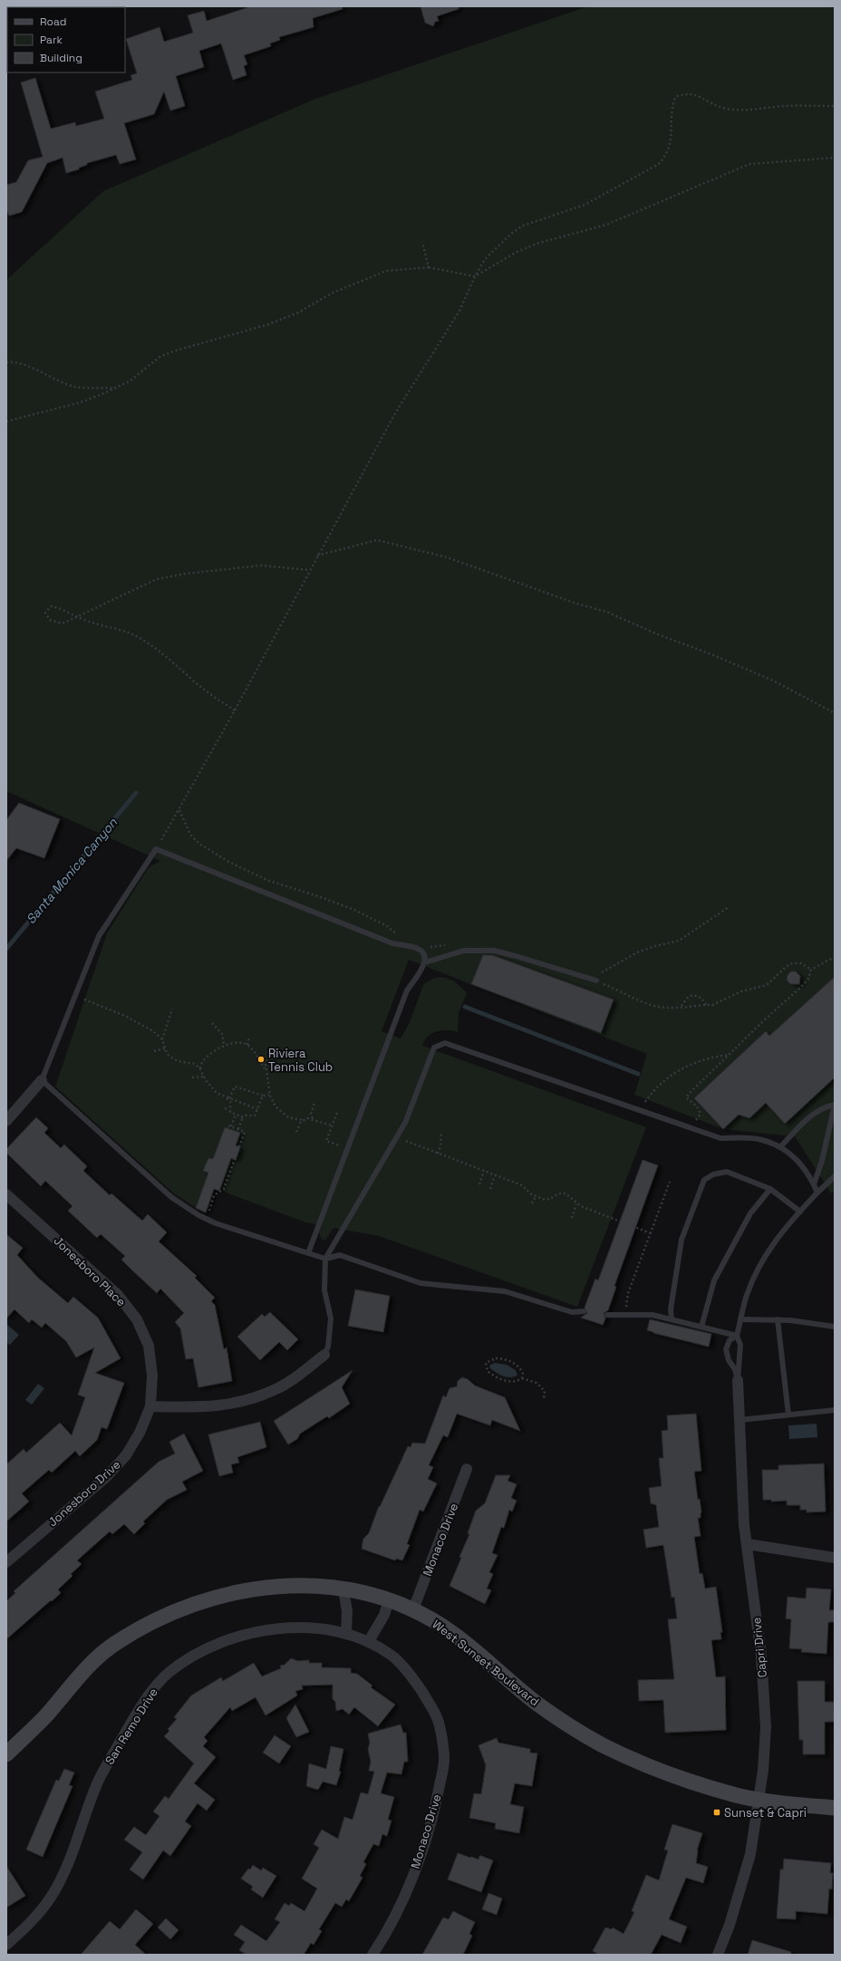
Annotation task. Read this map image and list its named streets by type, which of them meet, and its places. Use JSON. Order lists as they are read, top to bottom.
{
  "streets": {
    "main road": ["West Sunset Boulevard"],
    "street": [
      "Jonesboro Place",
      "Jonesboro Drive",
      "Monaco Drive",
      "Capri Drive",
      "San Remo Drive"
    ]
  },
  "crossings": [
    ["Jonesboro Place", "Jonesboro Drive"],
    ["Monaco Drive", "West Sunset Boulevard"],
    ["Monaco Drive", "San Remo Drive"],
    ["Capri Drive", "West Sunset Boulevard"]
  ],
  "water": ["Santa Monica Canyon"],
  "places": {
    "other": ["Riviera Tennis Club"],
    "transit": ["Sunset & Capri"]
  },
  "legend": ["Road", "Park", "Building"]
}
